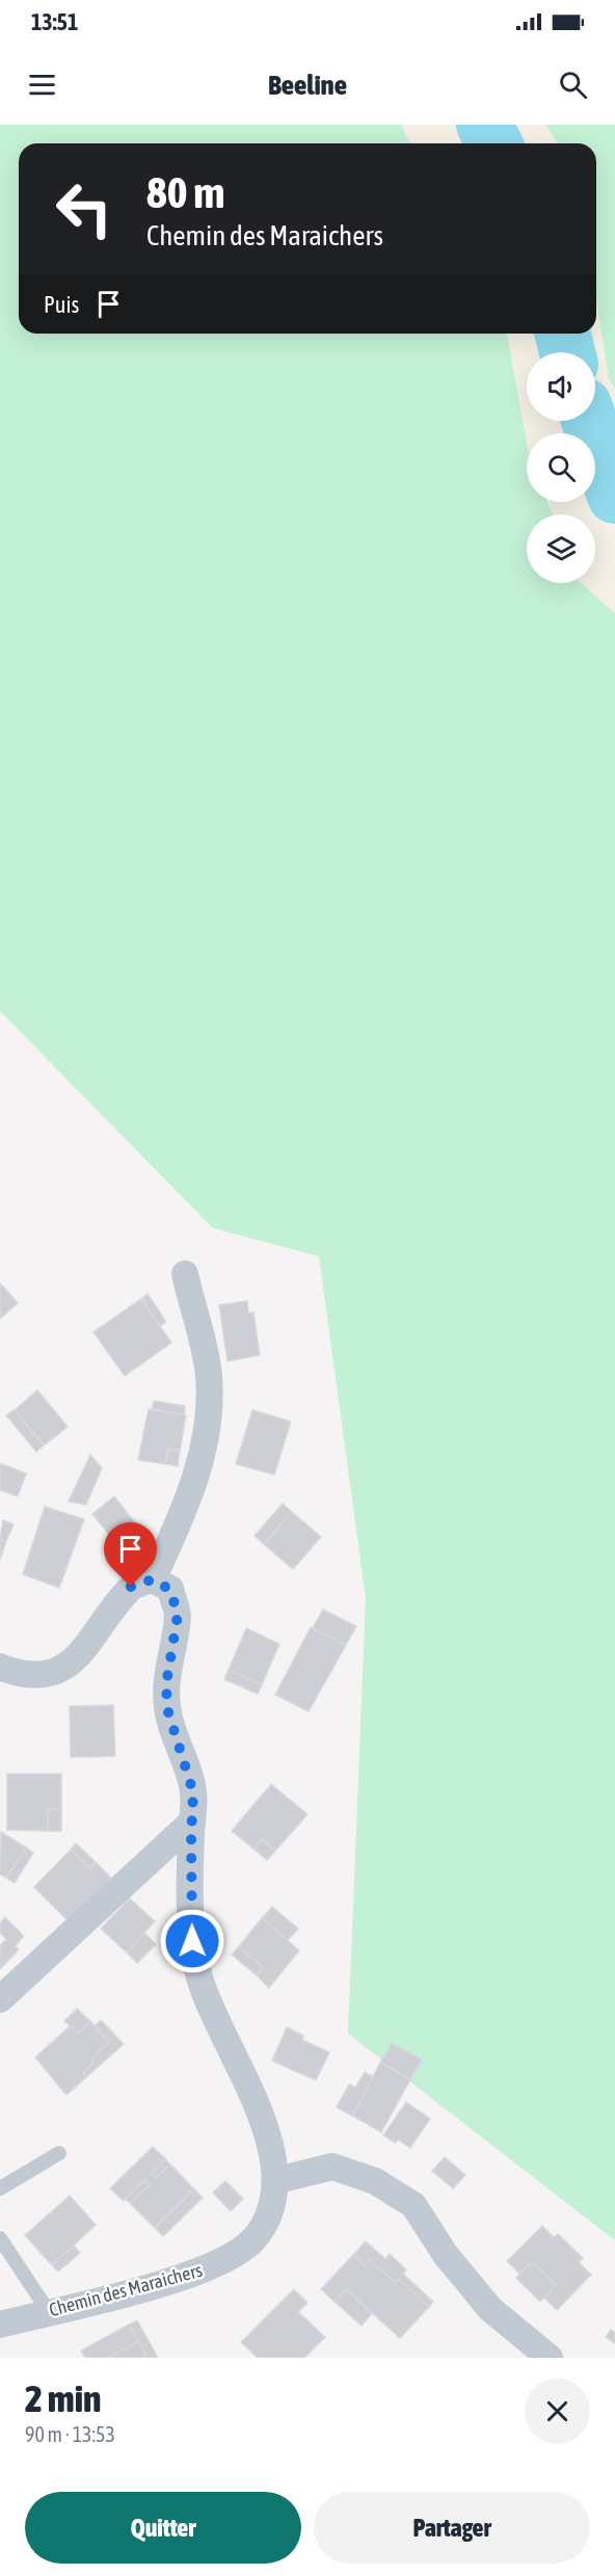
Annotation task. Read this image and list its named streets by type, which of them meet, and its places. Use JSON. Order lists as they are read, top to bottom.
{
  "streets": {
    "street": ["Chemin des Maraichers"]
  },
  "page": {
    "status": "13:51",
    "header": "Beeline",
    "turn": ["80 m", "Chemin des Maraichers"],
    "then": "Puis",
    "heading": ["2 min", "90 m · 13:53"],
    "buttons": ["Quitter", "Partager"]
  }
}
